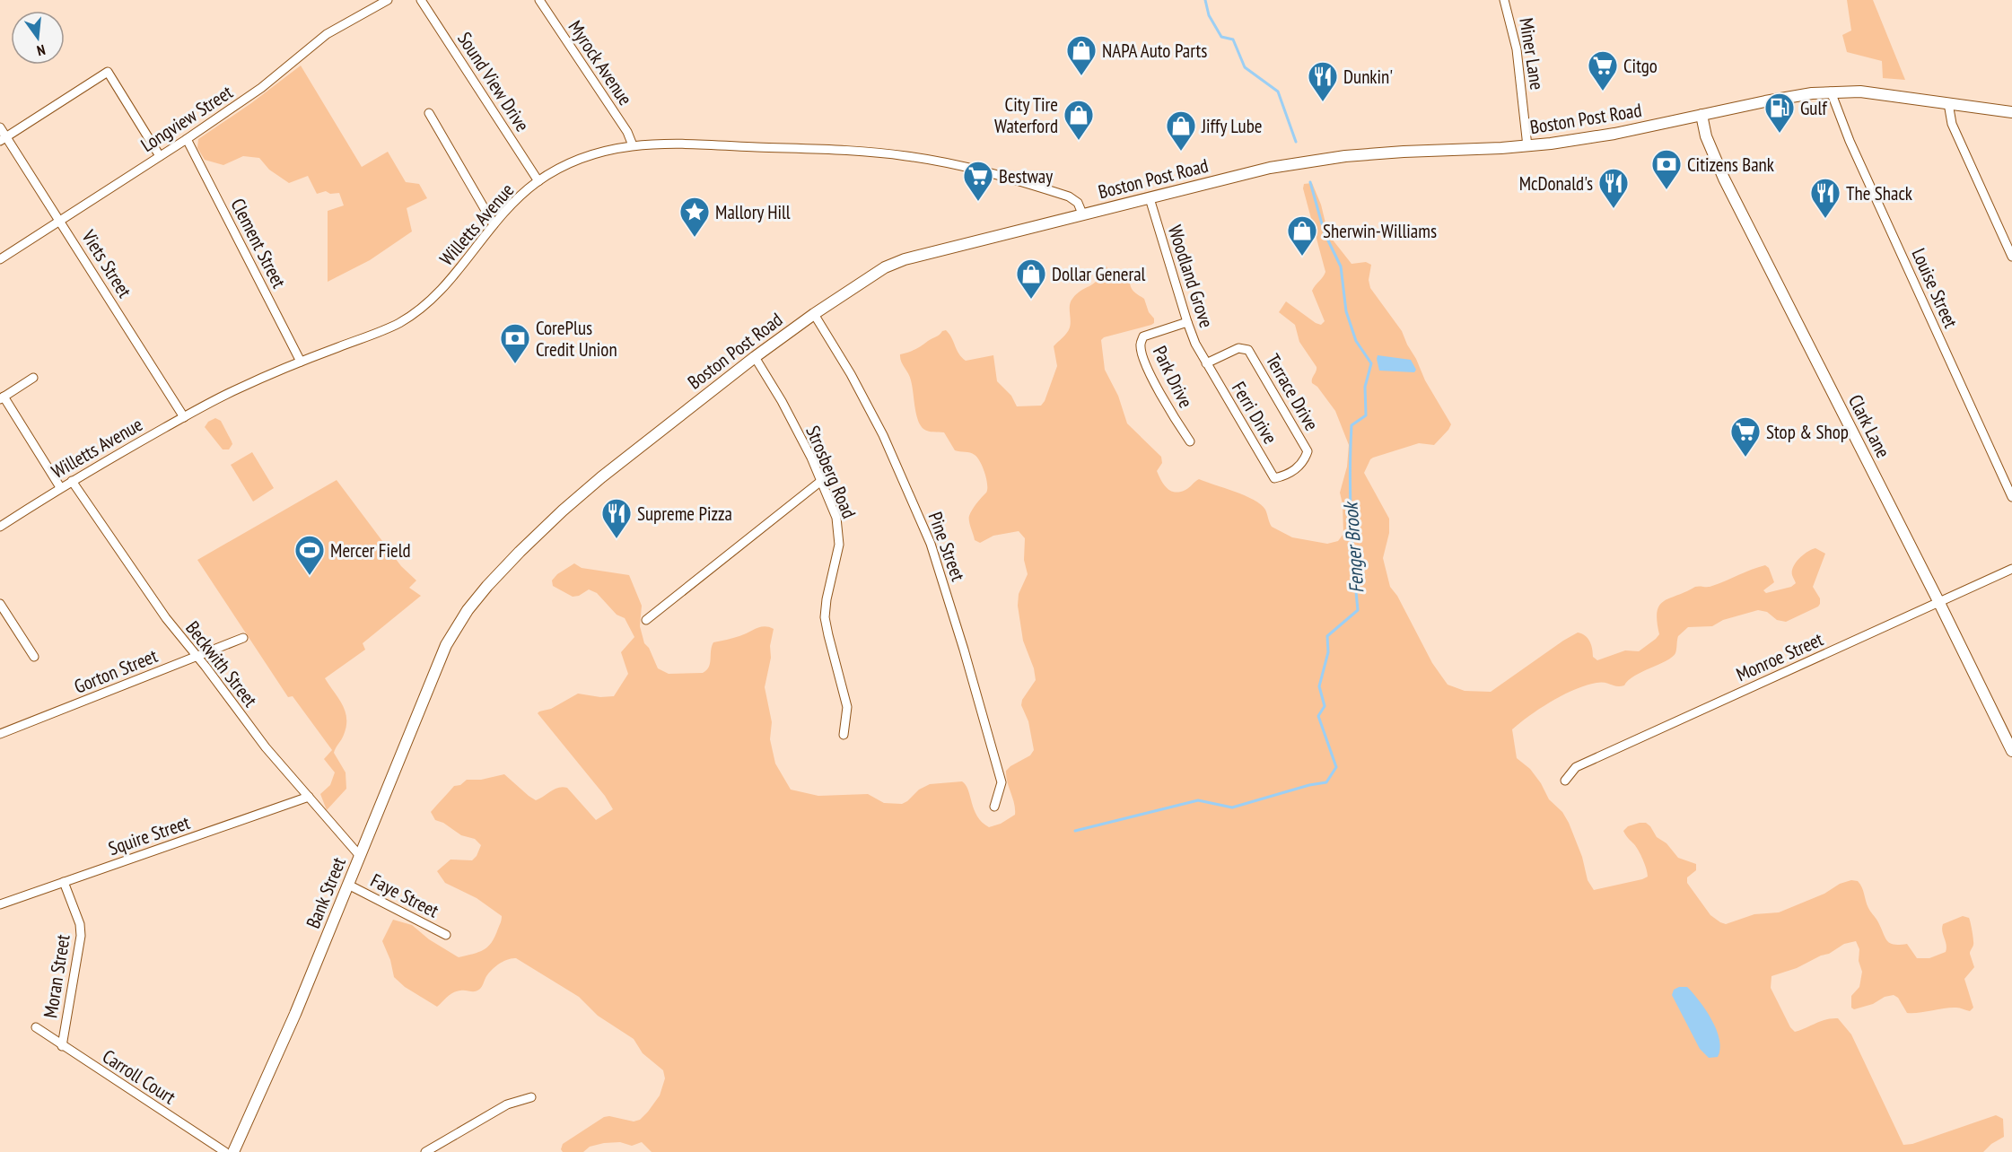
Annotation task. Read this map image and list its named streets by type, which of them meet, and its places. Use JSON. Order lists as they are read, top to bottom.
{
  "streets": {
    "main road": ["Boston Post Road", "Clark Lane", "Bank Street"],
    "street": [
      "Miner Lane",
      "Myrock Avenue",
      "Sound View Drive",
      "Longview Street",
      "Willetts Avenue",
      "Clement Street",
      "Viets Street",
      "Woodland Grove",
      "Louise Street",
      "Park Drive",
      "Terrace Drive",
      "Ferri Drive",
      "Strosberg Road",
      "Pine Street",
      "Monroe Street",
      "Beckwith Street",
      "Gorton Street",
      "Squire Street",
      "Faye Street",
      "Moran Street",
      "Carroll Court"
    ]
  },
  "crossings": [
    ["Miner Lane", "Boston Post Road"],
    ["Myrock Avenue", "Willetts Avenue"],
    ["Sound View Drive", "Willetts Avenue"],
    ["Longview Street", "Clement Street"],
    ["Longview Street", "Viets Street"],
    ["Boston Post Road", "Willetts Avenue"],
    ["Boston Post Road", "Woodland Grove"],
    ["Boston Post Road", "Louise Street"],
    ["Boston Post Road", "Clark Lane"],
    ["Boston Post Road", "Strosberg Road"],
    ["Boston Post Road", "Pine Street"],
    ["Boston Post Road", "Bank Street"],
    ["Willetts Avenue", "Clement Street"],
    ["Willetts Avenue", "Viets Street"],
    ["Willetts Avenue", "Beckwith Street"],
    ["Woodland Grove", "Park Drive"],
    ["Woodland Grove", "Terrace Drive"],
    ["Woodland Grove", "Ferri Drive"],
    ["Terrace Drive", "Ferri Drive"],
    ["Clark Lane", "Monroe Street"],
    ["Beckwith Street", "Gorton Street"],
    ["Beckwith Street", "Squire Street"],
    ["Beckwith Street", "Bank Street"],
    ["Squire Street", "Moran Street"],
    ["Bank Street", "Faye Street"],
    ["Moran Street", "Carroll Court"]
  ],
  "water": ["Fenger Brook"],
  "places": {
    "shop": [
      "NAPA Auto Parts",
      "City Tire Waterford",
      "Jiffy Lube",
      "Sherwin-Williams",
      "Dollar General"
    ],
    "supermarket": ["Citgo", "Bestway", "Stop & Shop"],
    "restaurant": [
      "Dunkin'",
      "McDonald's",
      "The Shack",
      "Supreme Pizza"
    ],
    "fuel station": ["Gulf"],
    "bank": ["Citizens Bank", "CorePlus Credit Union"],
    "place": ["Mallory Hill"],
    "sports": ["Mercer Field"]
  },
  "north": "bottom"
}
